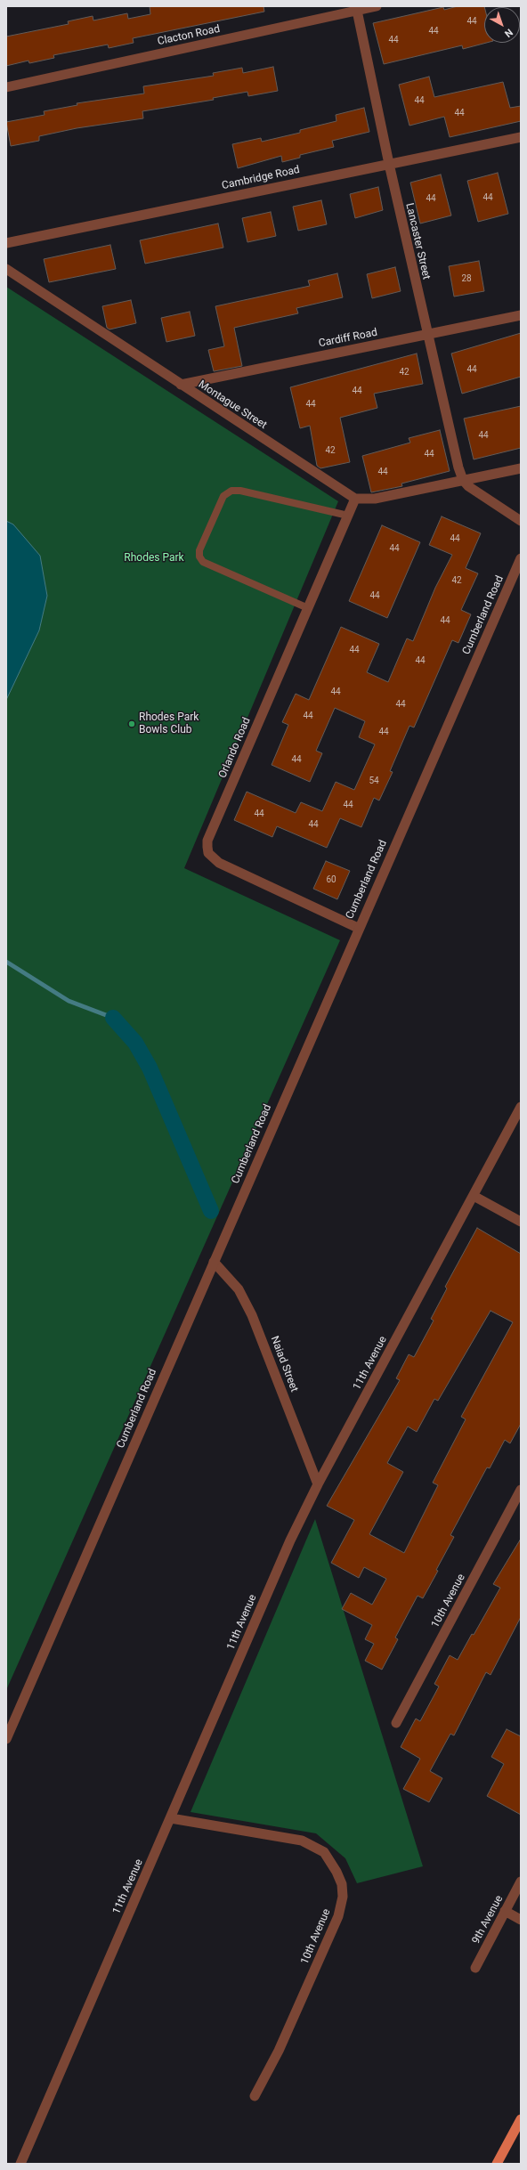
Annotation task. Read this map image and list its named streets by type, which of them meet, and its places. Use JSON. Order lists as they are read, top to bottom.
{
  "streets": {
    "street": [
      "Clacton Road",
      "Cambridge Road",
      "Lancaster Street",
      "Cardiff Road",
      "Montague Street",
      "Cumberland Road",
      "Orlando Road",
      "11th Avenue",
      "Naiad Street",
      "10th Avenue",
      "9th Avenue"
    ]
  },
  "crossings": [
    ["Clacton Road", "Lancaster Street"],
    ["Cambridge Road", "Lancaster Street"],
    ["Lancaster Street", "Cardiff Road"],
    ["Cardiff Road", "Montague Street"],
    ["Montague Street", "Orlando Road"],
    ["Cumberland Road", "Orlando Road"],
    ["Cumberland Road", "Naiad Street"],
    ["11th Avenue", "Naiad Street"],
    ["11th Avenue", "10th Avenue"]
  ],
  "parks": ["Rhodes Park"],
  "places": ["Rhodes Park Bowls Club"],
  "house_numbers": [
    "44",
    "44",
    "44",
    "44",
    "44",
    "44",
    "44",
    "28",
    "44",
    "42",
    "44",
    "44",
    "44",
    "42",
    "44",
    "44",
    "44",
    "44",
    "42",
    "44",
    "44",
    "44",
    "44",
    "44",
    "44",
    "44",
    "44",
    "44",
    "54",
    "44",
    "44",
    "44",
    "60"
  ],
  "north": "bottom right"
}
